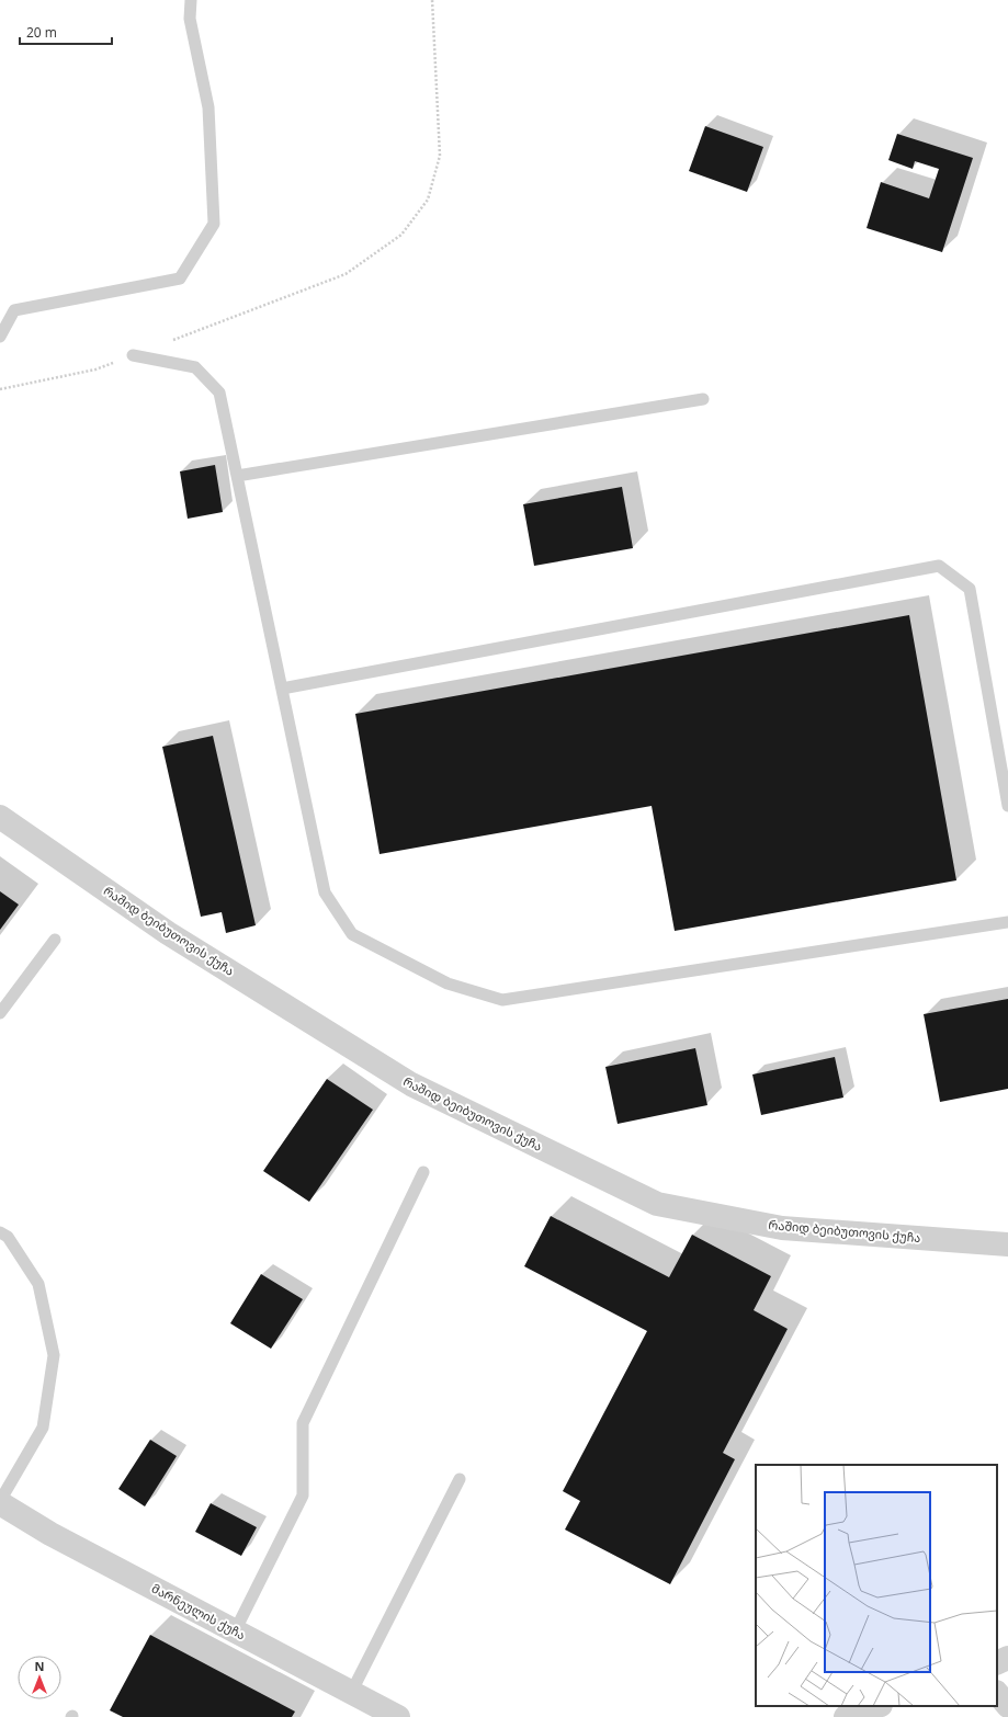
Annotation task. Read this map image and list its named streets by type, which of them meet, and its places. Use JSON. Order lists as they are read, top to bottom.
{
  "streets": {
    "street": ["რაშიდ ბეიბუთოვის ქუჩა", "მარნეულის ქუჩა"]
  },
  "scale_bar": "20 m",
  "north": "top"
}
